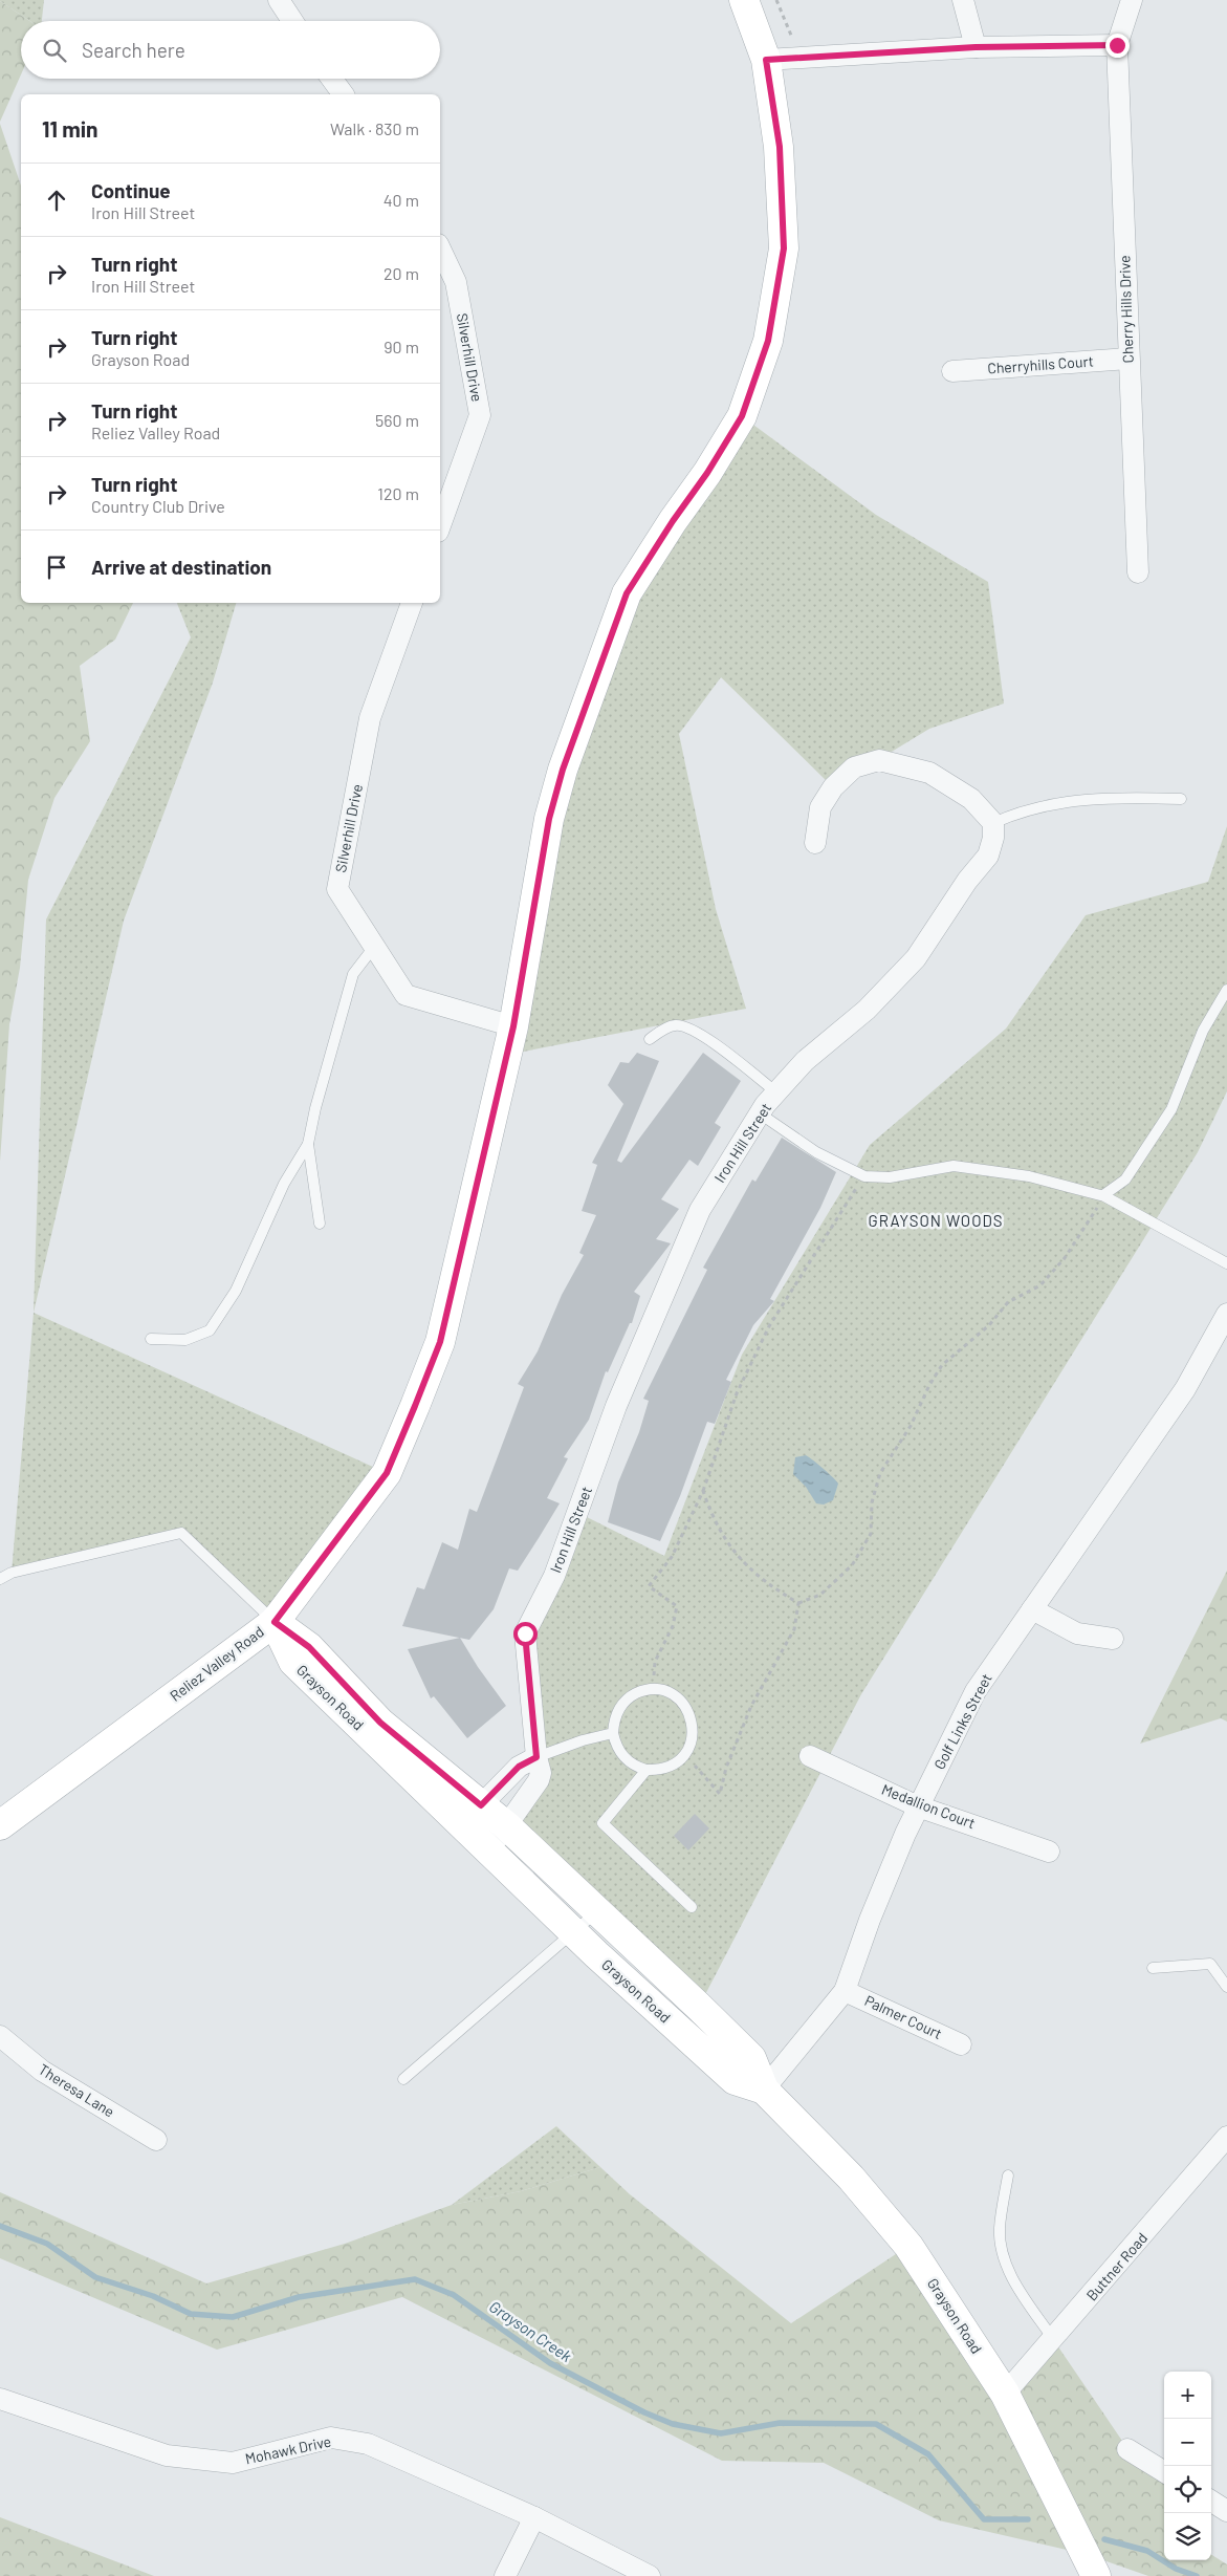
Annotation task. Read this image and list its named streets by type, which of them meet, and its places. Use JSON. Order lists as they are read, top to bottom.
{
  "streets": {
    "main road": ["Reliez Valley Road", "Grayson Road"],
    "street": [
      "Cherry Hills Drive",
      "Silverhill Drive",
      "Cherryhills Court",
      "Iron Hill Street",
      "Golf Links Street",
      "Medallion Court",
      "Palmer Court",
      "Theresa Lane",
      "Buttner Road",
      "Mohawk Drive"
    ]
  },
  "crossings": [
    ["Cherry Hills Drive", "Cherryhills Court"],
    ["Silverhill Drive", "Reliez Valley Road"],
    ["Iron Hill Street", "Grayson Road"],
    ["Reliez Valley Road", "Grayson Road"],
    ["Grayson Road", "Golf Links Street"],
    ["Grayson Road", "Buttner Road"],
    ["Golf Links Street", "Medallion Court"],
    ["Golf Links Street", "Palmer Court"]
  ],
  "districts": ["GRAYSON WOODS"],
  "water": ["Grayson Creek"],
  "page": {
    "search": "Search here",
    "heading": ["11 min", "Walk · 830 m"],
    "list": [
      ["Continue", "Iron Hill Street", "40 m"],
      ["Turn right", "Iron Hill Street", "20 m"],
      ["Turn right", "Grayson Road", "90 m"],
      ["Turn right", "Reliez Valley Road", "560 m"],
      ["Turn right", "Country Club Drive", "120 m"],
      "Arrive at destination"
    ],
    "map_buttons": ["+", "−"]
  }
}
